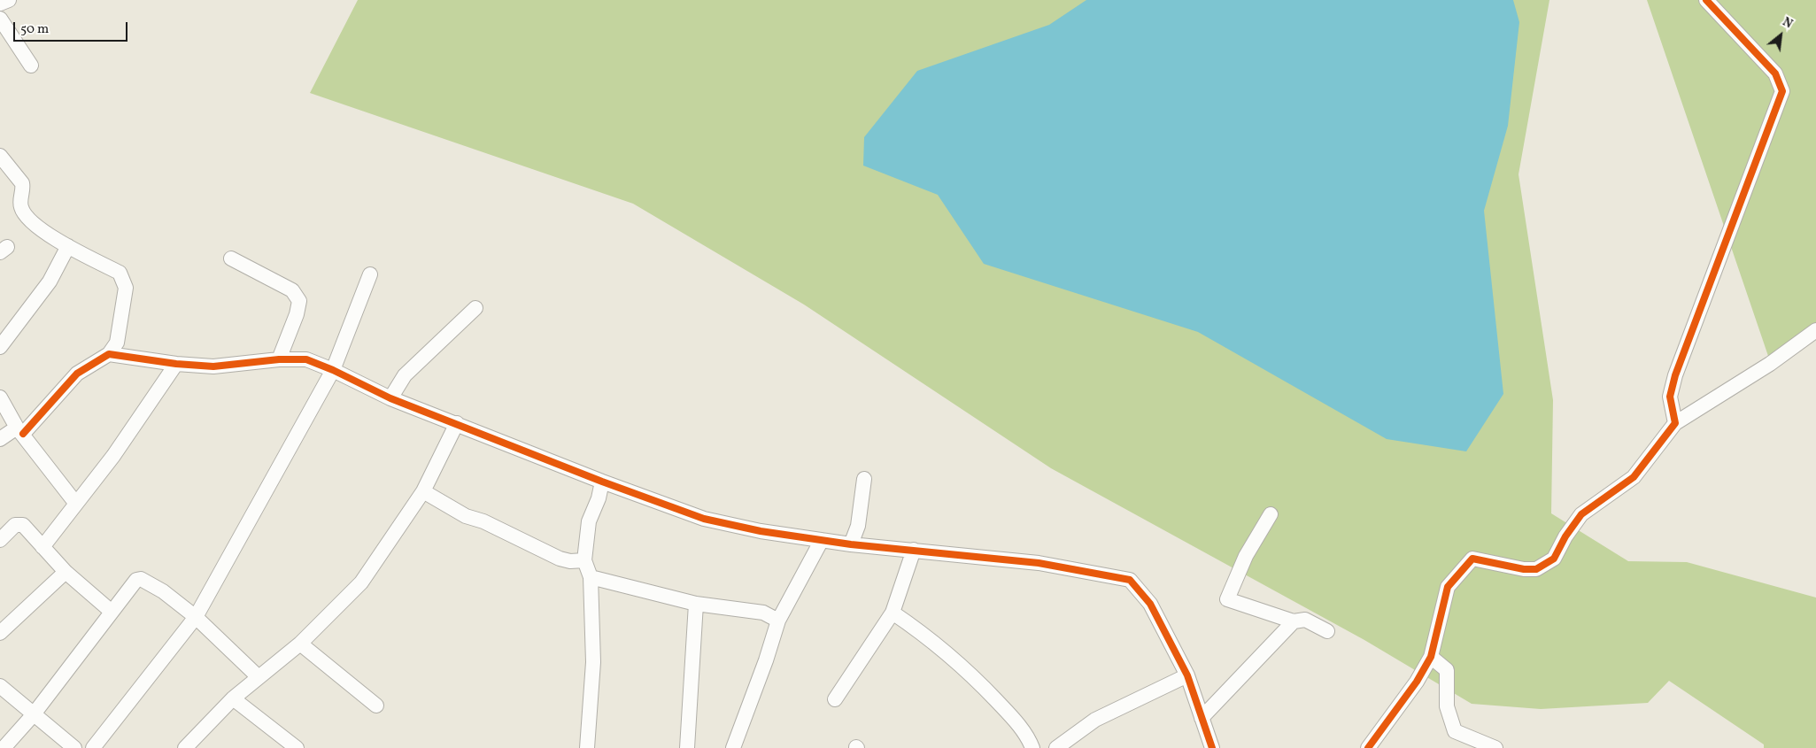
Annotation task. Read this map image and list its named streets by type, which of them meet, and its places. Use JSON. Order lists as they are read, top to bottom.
{
  "scale_bar": "50 m",
  "north": "top right"
}
